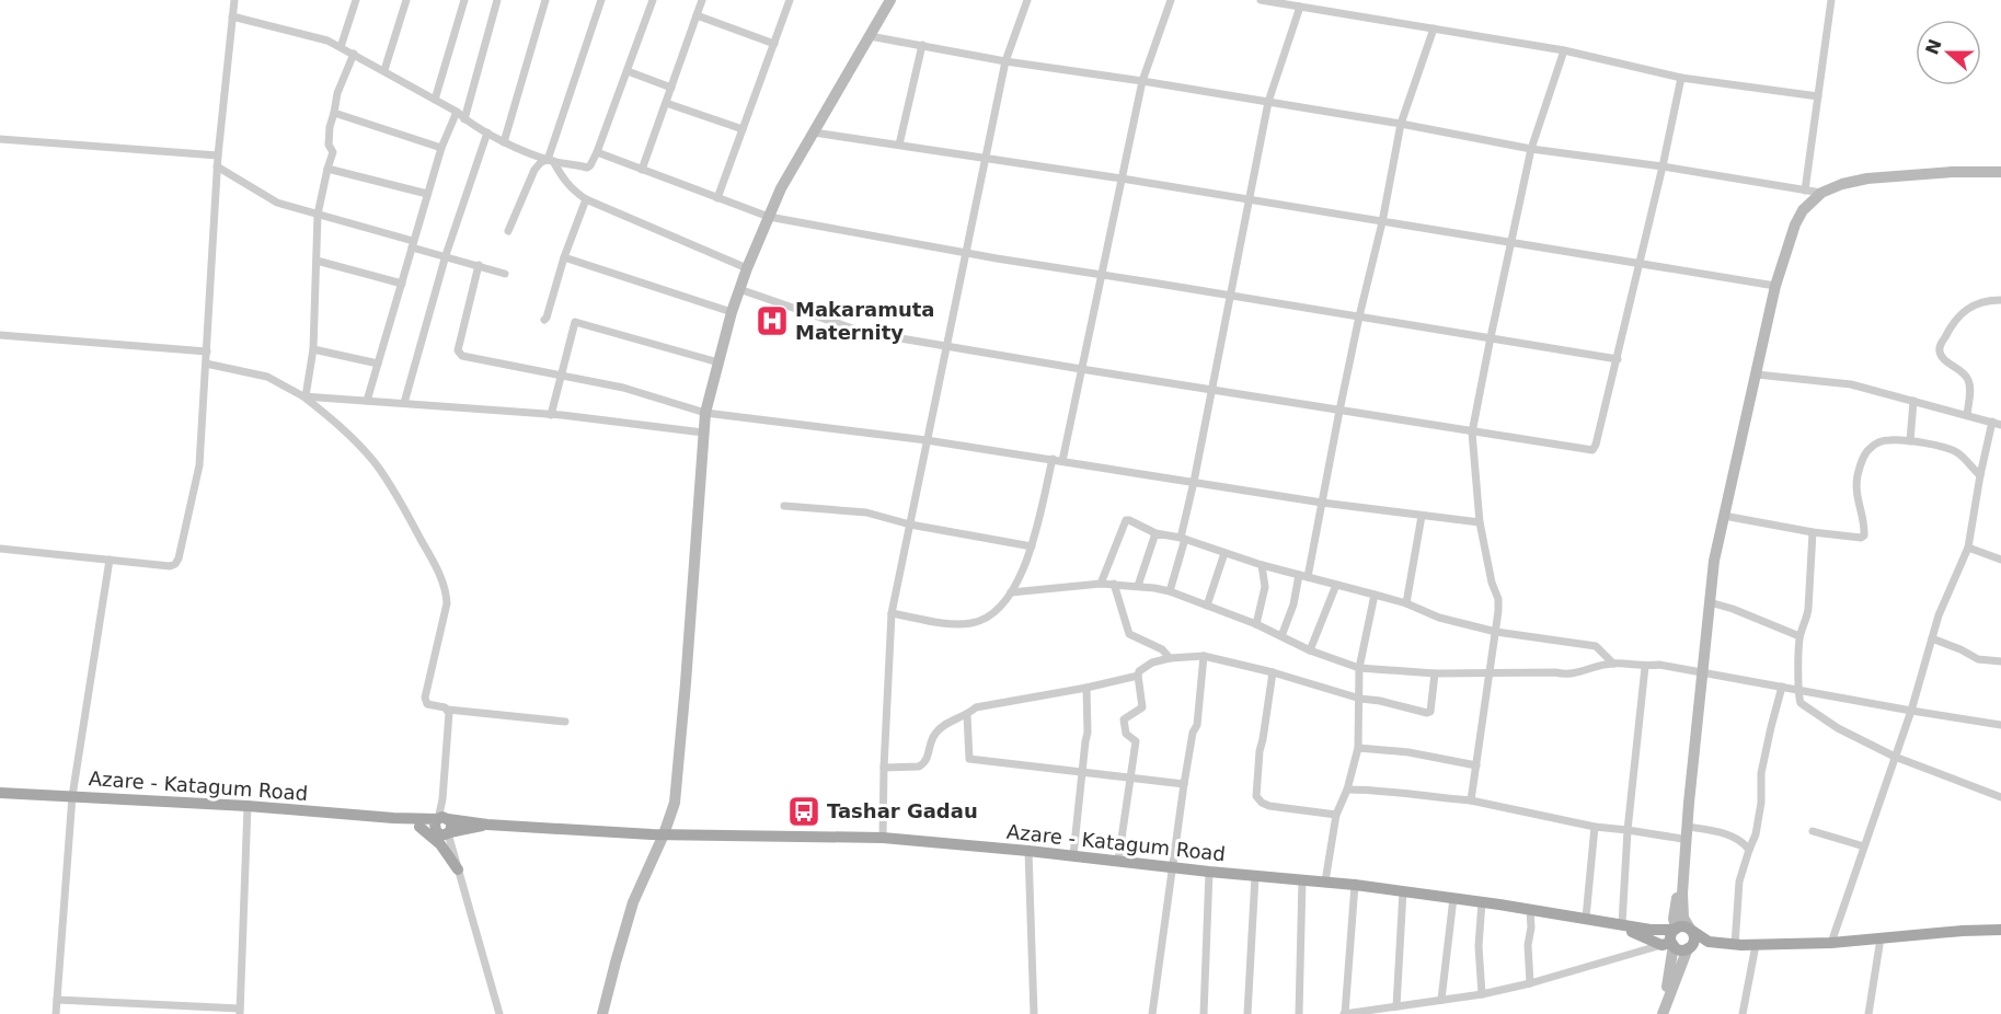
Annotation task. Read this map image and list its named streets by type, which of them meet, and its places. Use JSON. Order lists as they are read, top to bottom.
{
  "streets": {
    "main road": ["Azare - Katagum Road"]
  },
  "places": {
    "hospital": ["Makaramuta Maternity"],
    "bus stop": ["Tashar Gadau"]
  },
  "north": "left"
}
